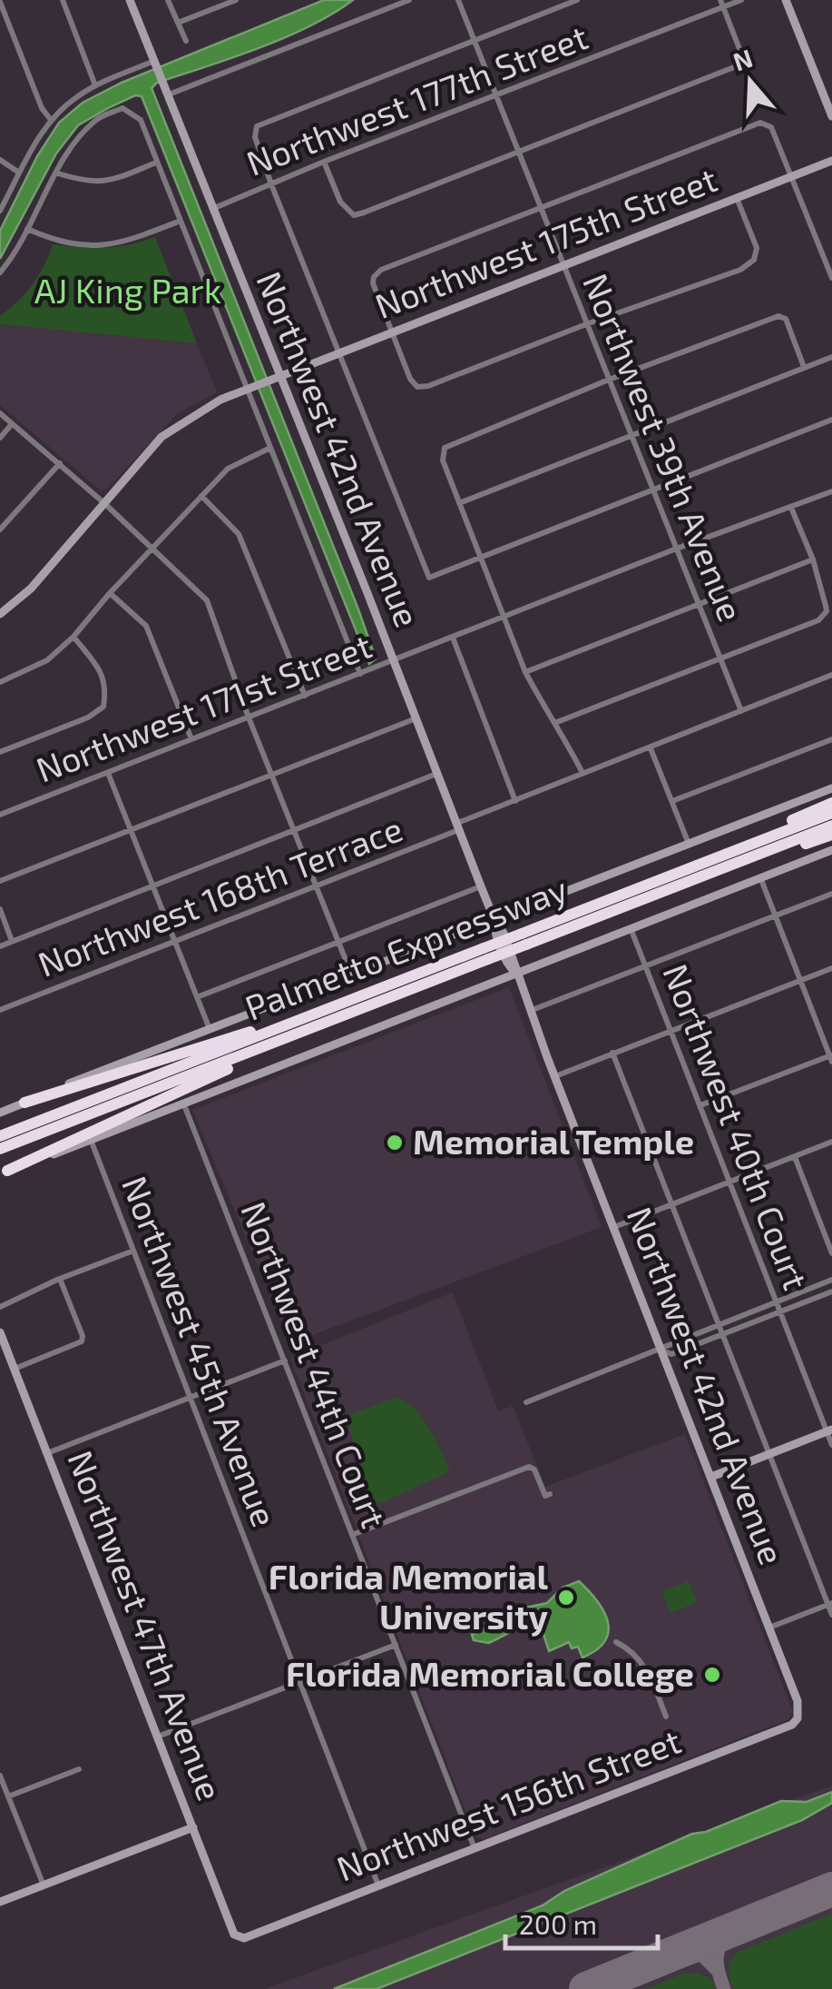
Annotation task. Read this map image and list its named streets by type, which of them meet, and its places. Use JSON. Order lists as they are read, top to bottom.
{
  "streets": {
    "highway": ["Palmetto Expressway"],
    "street": [
      "Northwest 177th Street",
      "Northwest 175th Street",
      "Northwest 39th Avenue",
      "Northwest 42nd Avenue",
      "Northwest 171st Street",
      "Northwest 168th Terrace",
      "Northwest 40th Court",
      "Northwest 45th Avenue",
      "Northwest 44th Court",
      "Northwest 47th Avenue",
      "Northwest 156th Street"
    ]
  },
  "crossings": [
    ["Northwest 177th Street", "Northwest 39th Avenue"],
    ["Northwest 177th Street", "Northwest 42nd Avenue"],
    ["Northwest 175th Street", "Northwest 39th Avenue"],
    ["Northwest 175th Street", "Northwest 42nd Avenue"],
    ["Northwest 39th Avenue", "Northwest 171st Street"],
    ["Northwest 39th Avenue", "Northwest 168th Terrace"],
    ["Northwest 42nd Avenue", "Northwest 171st Street"],
    ["Northwest 42nd Avenue", "Northwest 168th Terrace"],
    ["Northwest 42nd Avenue", "Northwest 156th Street"],
    ["Northwest 45th Avenue", "Northwest 156th Street"],
    ["Northwest 44th Court", "Northwest 156th Street"],
    ["Northwest 47th Avenue", "Northwest 156th Street"]
  ],
  "parks": ["AJ King Park"],
  "places": ["Memorial Temple", "Florida Memorial University", "Florida Memorial College"],
  "scale_bar": "200 m",
  "north": "top"
}
